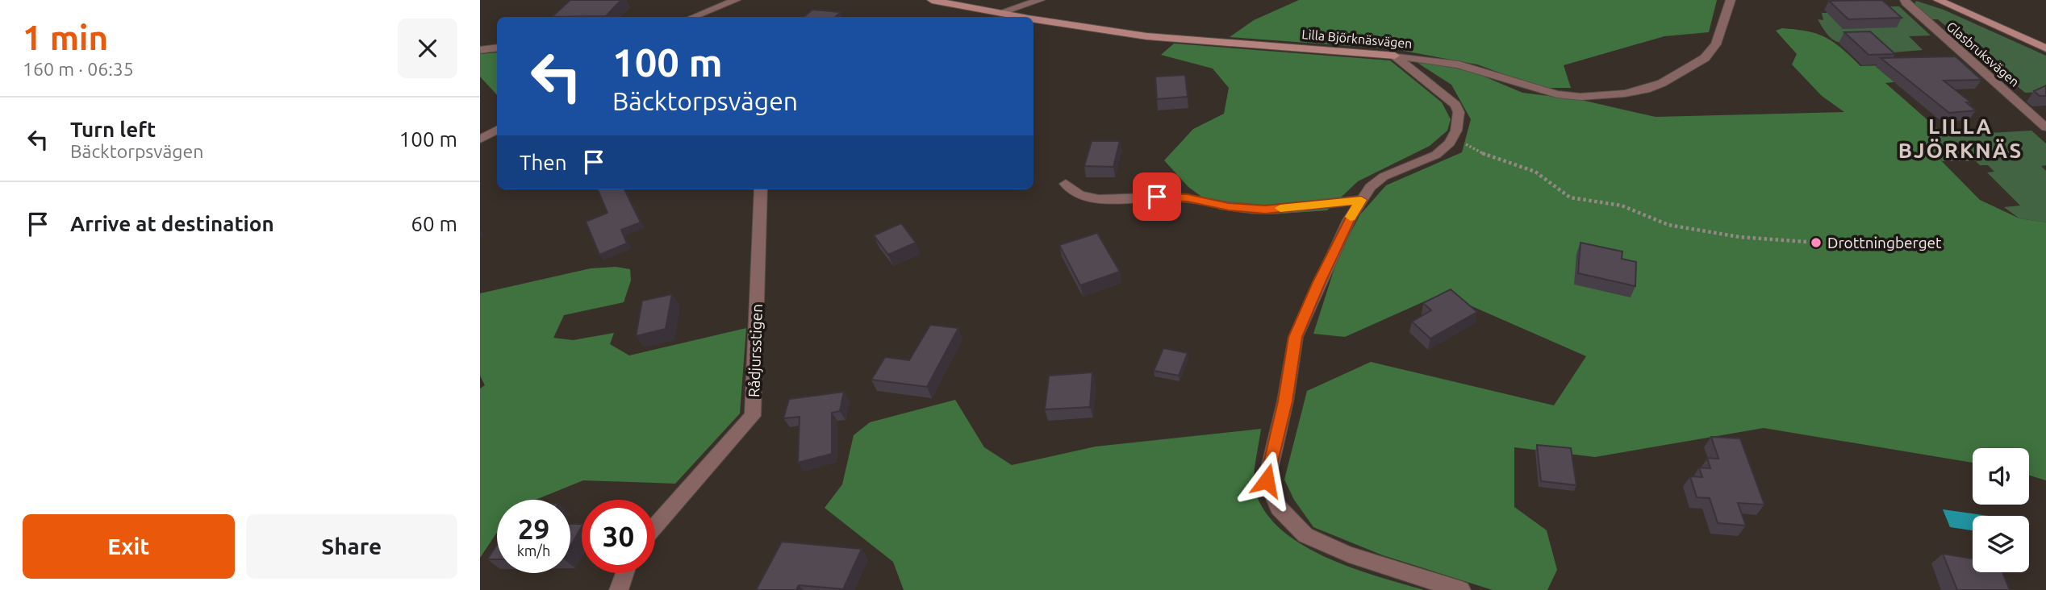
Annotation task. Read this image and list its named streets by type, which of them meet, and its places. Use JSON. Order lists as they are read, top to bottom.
{
  "streets": {
    "street": ["Lilla Björknäsvägen", "Glasbruksvägen", "Rådjursstigen"]
  },
  "districts": ["LILLA BJÖRKNÄS"],
  "places": ["Drottningberget"],
  "page": {
    "heading": ["1 min", "160 m · 06:35"],
    "turn": ["100 m", "Bäcktorpsvägen"],
    "list": [
      {
        "name": "Turn left",
        "note": "Bäcktorpsvägen",
        "value": "100 m"
      },
      {
        "name": "Arrive at destination",
        "value": "60 m"
      }
    ],
    "then": "Then",
    "speed": "29 km/h",
    "limit": "30",
    "buttons": ["Exit", "Share"]
  }
}
